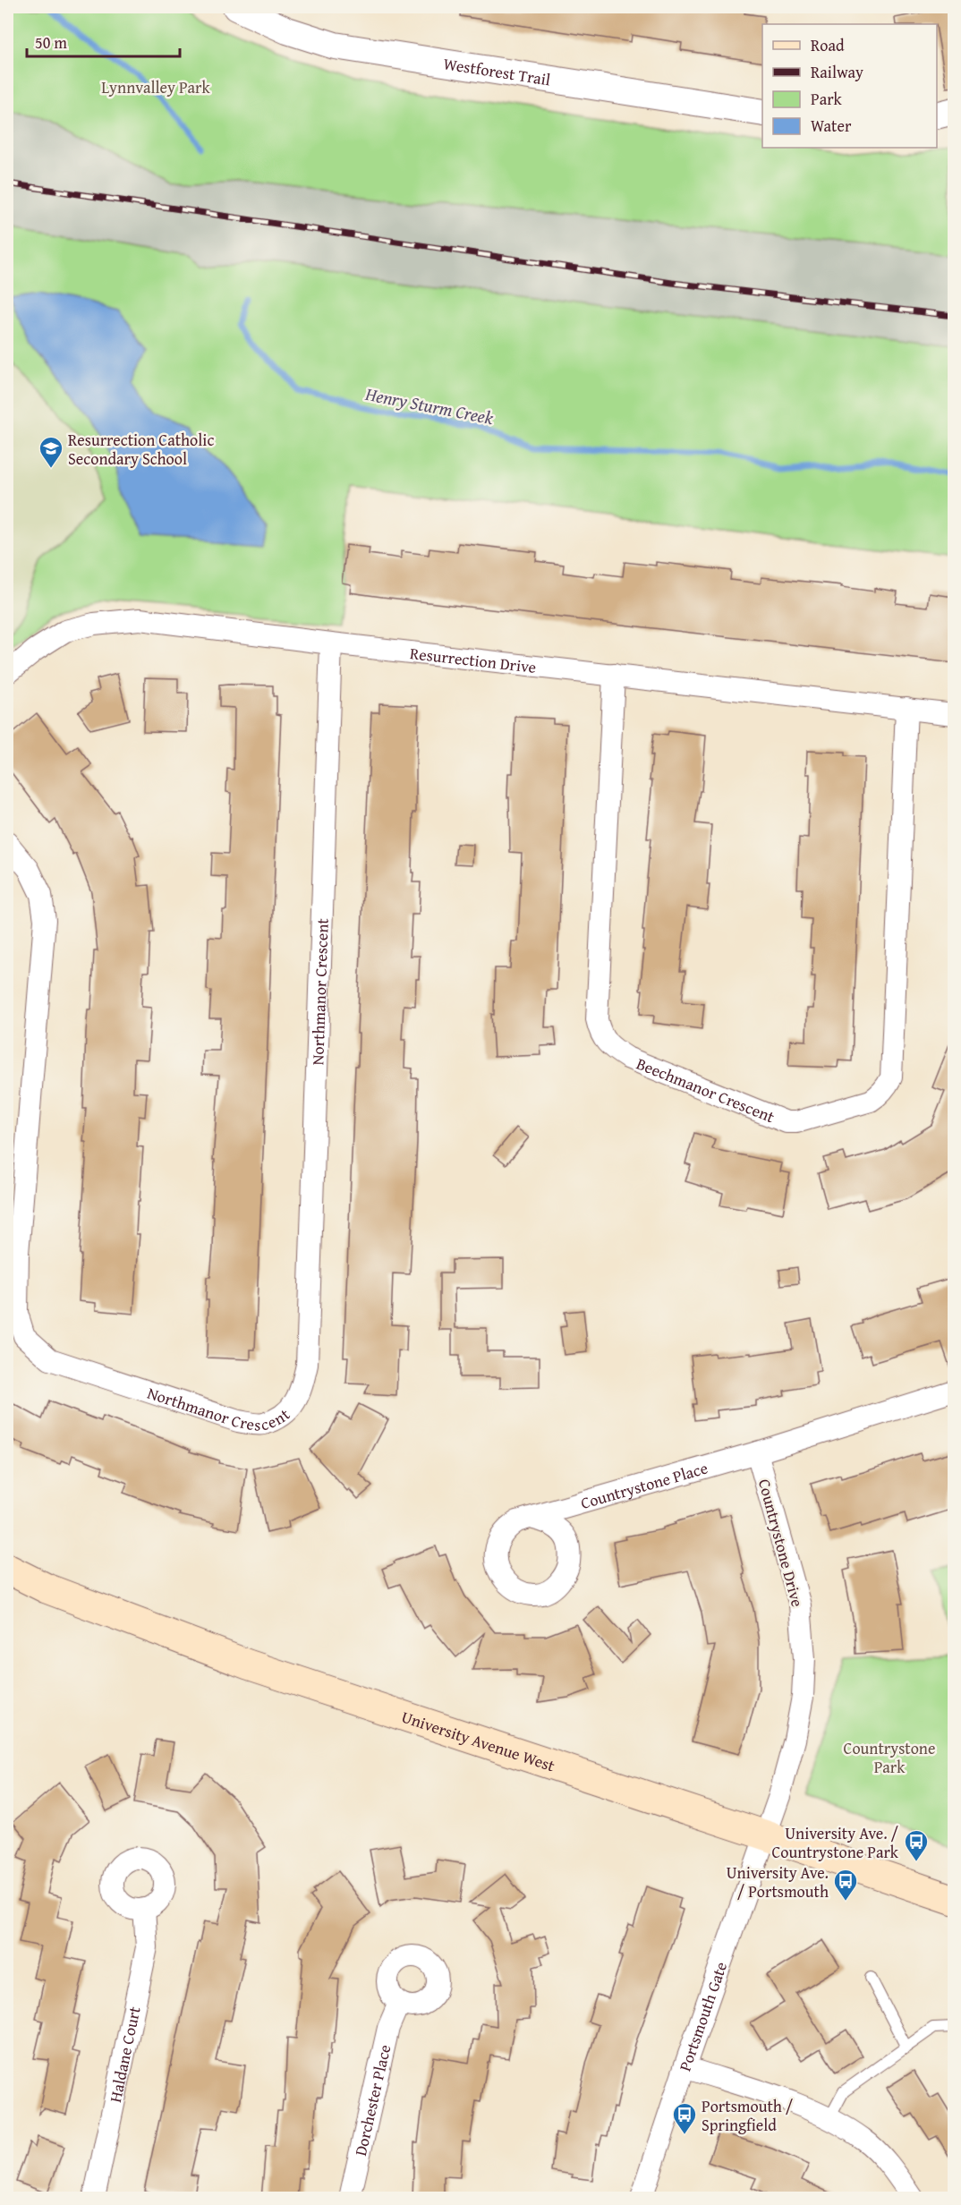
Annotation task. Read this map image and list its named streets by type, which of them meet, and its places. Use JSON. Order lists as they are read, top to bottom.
{
  "streets": {
    "main road": ["University Avenue West"],
    "street": [
      "Westforest Trail",
      "Resurrection Drive",
      "Northmanor Crescent",
      "Beechmanor Crescent",
      "Countrystone Place",
      "Countrystone Drive",
      "Portsmouth Gate",
      "Haldane Court",
      "Dorchester Place"
    ]
  },
  "crossings": [
    ["Resurrection Drive", "Northmanor Crescent"],
    ["Resurrection Drive", "Beechmanor Crescent"],
    ["Countrystone Place", "Countrystone Drive"],
    ["Countrystone Drive", "University Avenue West"],
    ["Countrystone Drive", "Portsmouth Gate"],
    ["University Avenue West", "Portsmouth Gate"]
  ],
  "water": ["Henry Sturm Creek"],
  "parks": ["Lynnvalley Park", "Countrystone Park"],
  "places": {
    "school or university": ["Resurrection Catholic Secondary School"],
    "bus stop": ["University Ave. / Countrystone Park", "University Ave. / Portsmouth", "Portsmouth / Springfield"]
  },
  "legend": [
    "Road",
    "Railway",
    "Park",
    "Water"
  ],
  "scale_bar": "50 m"
}
